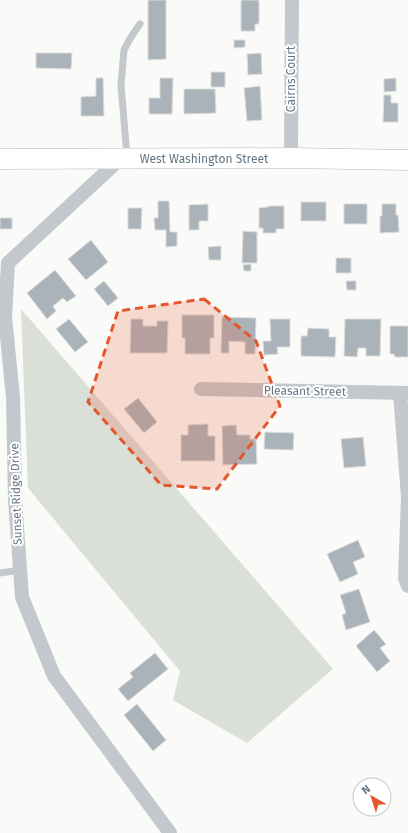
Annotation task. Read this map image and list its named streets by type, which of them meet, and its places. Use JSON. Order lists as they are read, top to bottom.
{
  "streets": {
    "main road": ["West Washington Street"],
    "street": ["Cairns Court", "Pleasant Street", "Sunset Ridge Drive"]
  },
  "crossings": [
    ["Cairns Court", "West Washington Street"],
    ["West Washington Street", "Sunset Ridge Drive"]
  ],
  "north": "top left"
}
